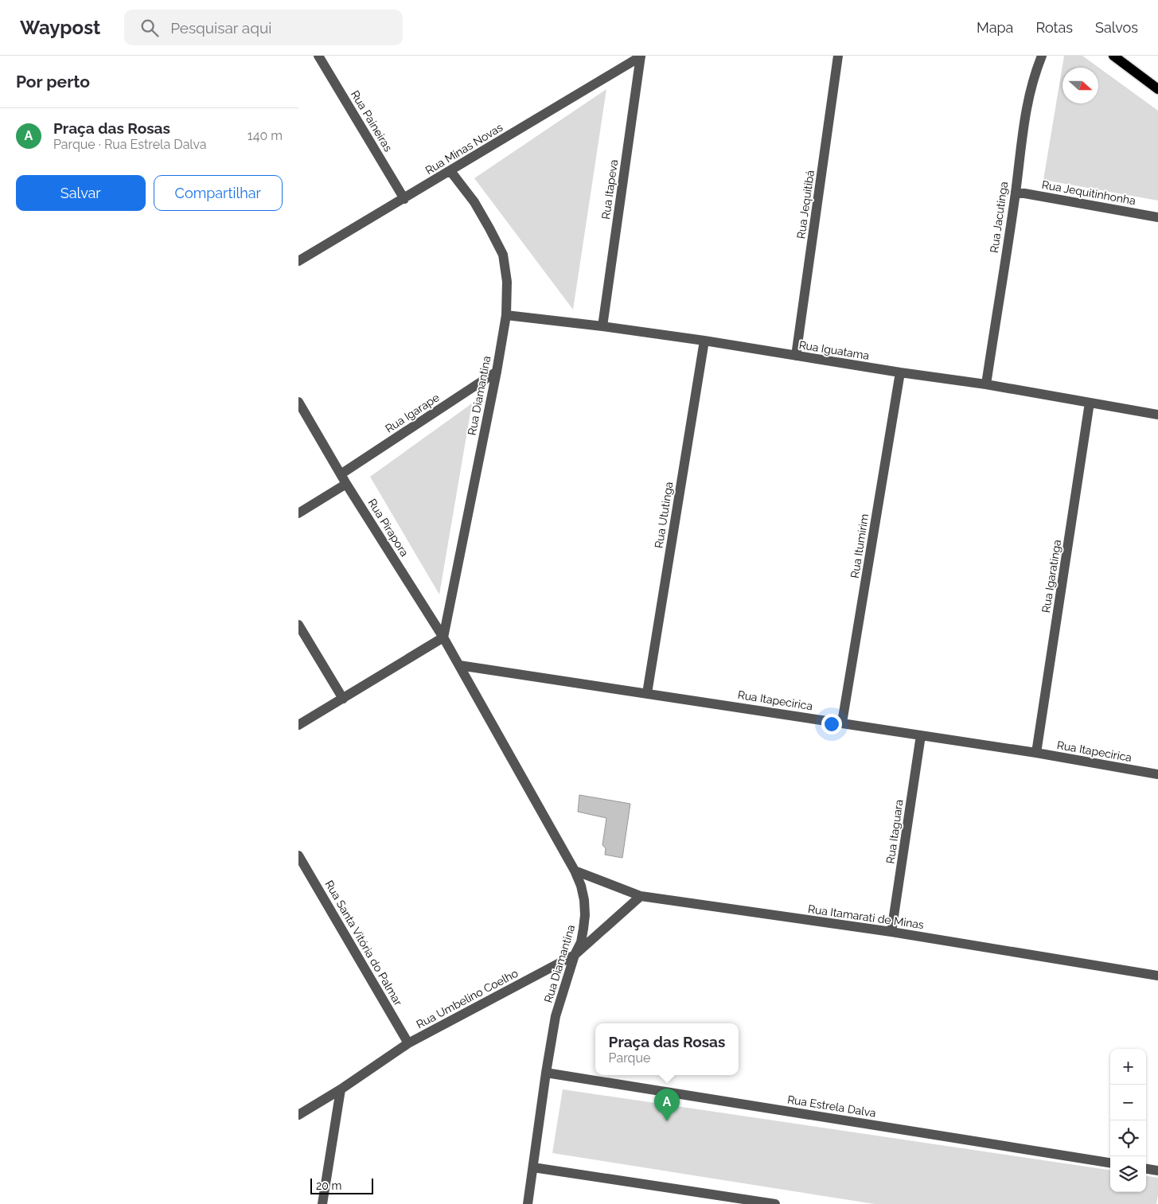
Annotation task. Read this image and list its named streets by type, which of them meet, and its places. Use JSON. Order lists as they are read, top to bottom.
{
  "streets": {
    "street": [
      "Rua Paineiras",
      "Rua Minas Novas",
      "Rua Itapeva",
      "Rua Jequitinhonha",
      "Rua Jequitibá",
      "Rua Jacutinga",
      "Rua Iguatama",
      "Rua Diamantina",
      "Rua Igarape",
      "Rua Ututinga",
      "Rua Pirapora",
      "Rua Itumirim",
      "Rua Igaratinga",
      "Rua Itapecirica",
      "Rua Itaguara",
      "Rua Itamarati de Minas",
      "Rua Santa Vitória do Palmar",
      "Rua Umbelino Coelho",
      "Rua Estrela Dalva"
    ]
  },
  "crossings": [
    ["Rua Paineiras", "Rua Minas Novas"],
    ["Rua Minas Novas", "Rua Itapeva"],
    ["Rua Minas Novas", "Rua Diamantina"],
    ["Rua Itapeva", "Rua Iguatama"],
    ["Rua Jequitinhonha", "Rua Jacutinga"],
    ["Rua Jequitibá", "Rua Iguatama"],
    ["Rua Jacutinga", "Rua Iguatama"],
    ["Rua Iguatama", "Rua Diamantina"],
    ["Rua Iguatama", "Rua Ututinga"],
    ["Rua Iguatama", "Rua Itumirim"],
    ["Rua Iguatama", "Rua Igaratinga"],
    ["Rua Diamantina", "Rua Igarape"],
    ["Rua Diamantina", "Rua Pirapora"],
    ["Rua Diamantina", "Rua Itapecirica"],
    ["Rua Diamantina", "Rua Itamarati de Minas"],
    ["Rua Diamantina", "Rua Umbelino Coelho"],
    ["Rua Diamantina", "Rua Estrela Dalva"],
    ["Rua Igarape", "Rua Pirapora"],
    ["Rua Ututinga", "Rua Itapecirica"],
    ["Rua Pirapora", "Rua Itapecirica"],
    ["Rua Itumirim", "Rua Itapecirica"],
    ["Rua Igaratinga", "Rua Itapecirica"],
    ["Rua Itapecirica", "Rua Itaguara"],
    ["Rua Itaguara", "Rua Itamarati de Minas"],
    ["Rua Itamarati de Minas", "Rua Umbelino Coelho"],
    ["Rua Santa Vitória do Palmar", "Rua Umbelino Coelho"]
  ],
  "scale_bar": "20 m",
  "north": "right",
  "page": {
    "header": "Waypost",
    "search": "Pesquisar aqui",
    "nav": ["Mapa", "Rotas", "Salvos"],
    "heading": "Por perto",
    "list": [
      {
        "mark": "A",
        "name": "Praça das Rosas",
        "note": "Parque · Rua Estrela Dalva",
        "value": "140 m"
      }
    ],
    "buttons": ["Salvar", "Compartilhar"],
    "popup": ["Praça das Rosas", "Parque"],
    "map_buttons": ["+", "−"],
    "pins": "A",
    "scale": "20 m"
  }
}
